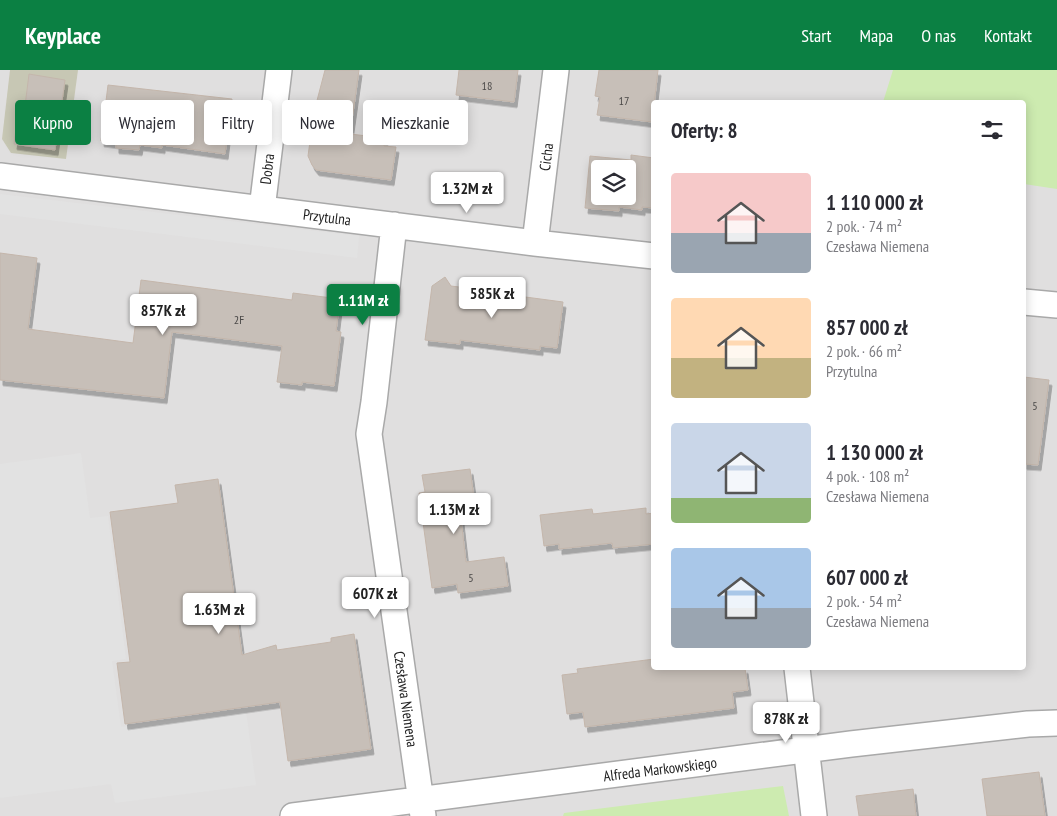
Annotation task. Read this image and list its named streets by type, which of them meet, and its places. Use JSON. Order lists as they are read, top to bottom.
{
  "streets": {
    "street": [
      "Cicha",
      "Dobra",
      "Przytulna",
      "Czesława Niemena",
      "Alfreda Markowskiego"
    ]
  },
  "crossings": [
    ["Cicha", "Przytulna"],
    ["Dobra", "Przytulna"],
    ["Przytulna", "Czesława Niemena"],
    ["Czesława Niemena", "Alfreda Markowskiego"]
  ],
  "house_numbers": [
    "18",
    "17",
    "2F",
    "5",
    "5"
  ],
  "page": {
    "header": "Keyplace",
    "nav": [
      "Start",
      "Mapa",
      "O nas",
      "Kontakt"
    ],
    "chip": [
      "Kupno",
      "Wynajem",
      "Filtry",
      "Nowe",
      "Mieszkanie"
    ],
    "heading": "Oferty: 8",
    "list": [
      {
        "name": "1 110 000 zł",
        "note": "2 pok. · 74 m² · Czesława Niemena"
      },
      {
        "name": "857 000 zł",
        "note": "2 pok. · 66 m² · Przytulna"
      },
      {
        "name": "1 130 000 zł",
        "note": "4 pok. · 108 m² · Czesława Niemena"
      },
      {
        "name": "607 000 zł",
        "note": "2 pok. · 54 m² · Czesława Niemena"
      }
    ],
    "price": [
      "1.32M zł",
      "585K zł",
      "1.11M zł",
      "857K zł",
      "1.13M zł",
      "607K zł",
      "1.63M zł",
      "878K zł"
    ]
  }
}
